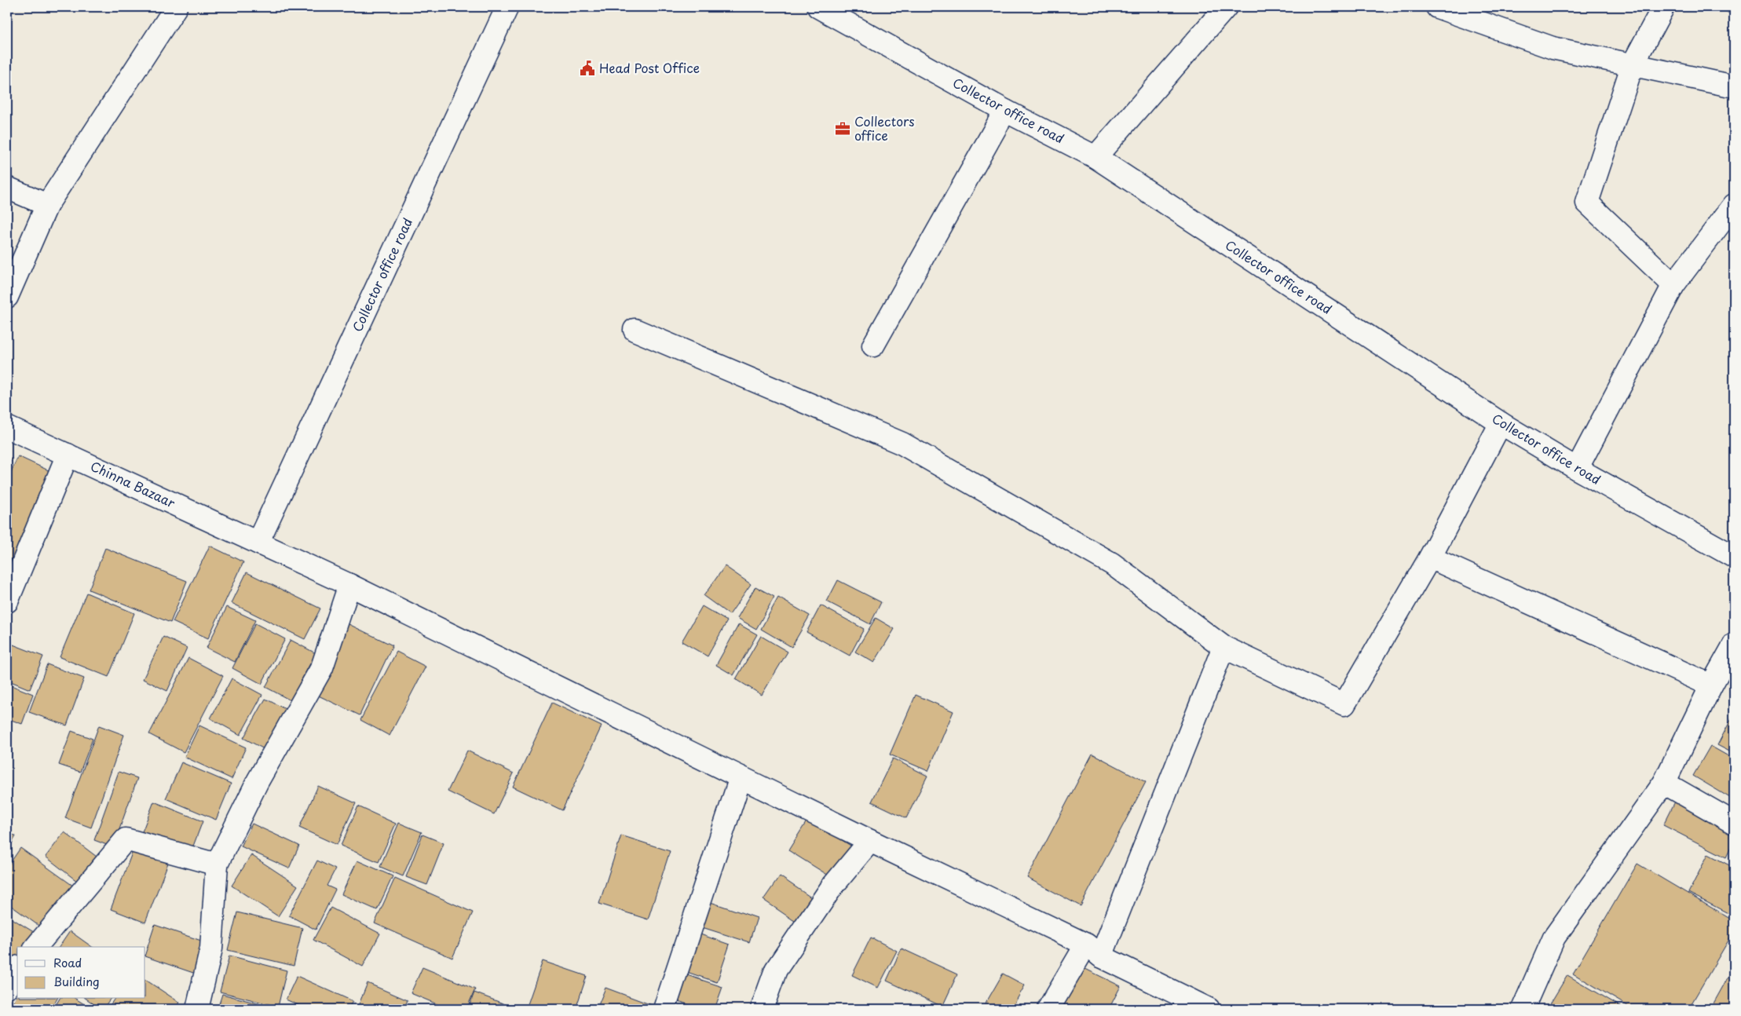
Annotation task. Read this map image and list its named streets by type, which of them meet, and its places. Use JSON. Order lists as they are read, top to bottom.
{
  "streets": {
    "street": ["Collector office road", "Chinna Bazaar"]
  },
  "crossings": [
    ["Collector office road", "Chinna Bazaar"]
  ],
  "places": {
    "public building": ["Head Post Office"],
    "office": ["Collectors office"]
  },
  "legend": ["Road", "Building"]
}
